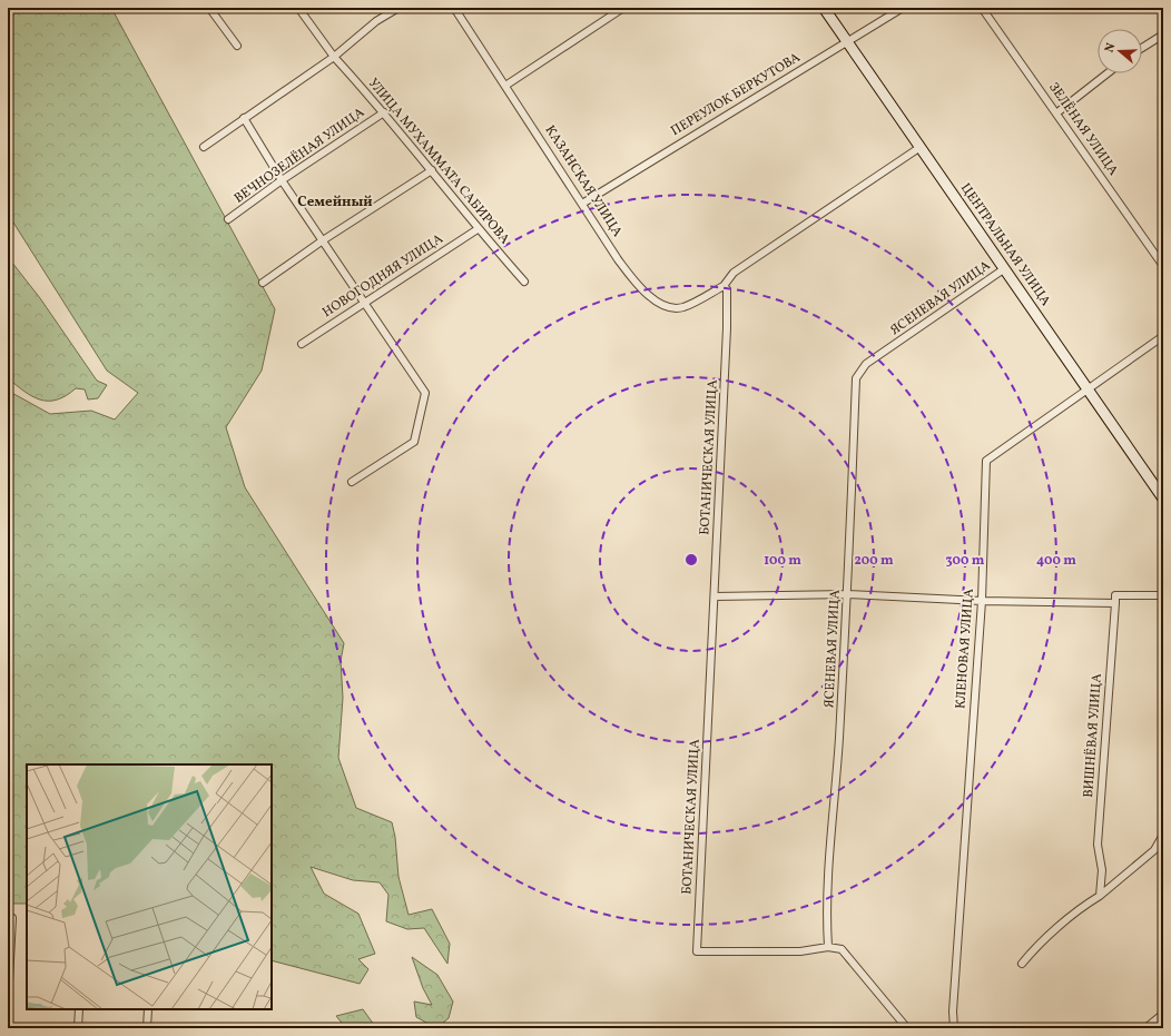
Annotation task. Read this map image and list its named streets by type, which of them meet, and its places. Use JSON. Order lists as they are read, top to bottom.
{
  "streets": {
    "street": [
      "ПЕРЕУЛОК БЕРКУТОВА",
      "ЗЕЛЁНАЯ УЛИЦА",
      "ВЕЧНОЗЕЛЁНАЯ УЛИЦА",
      "УЛИЦА МУХАММАТА САБИРОВА",
      "КАЗАНСКАЯ УЛИЦА",
      "ЦЕНТРАЛЬНАЯ УЛИЦА",
      "НОВОГОДНЯЯ УЛИЦА",
      "ЯСЕНЕВАЯ УЛИЦА",
      "БОТАНИЧЕСКАЯ УЛИЦА",
      "КЛЕНОВАЯ УЛИЦА",
      "ВИШНЁВАЯ УЛИЦА"
    ]
  },
  "crossings": [
    ["ПЕРЕУЛОК БЕРКУТОВА", "КАЗАНСКАЯ УЛИЦА"],
    ["ПЕРЕУЛОК БЕРКУТОВА", "ЦЕНТРАЛЬНАЯ УЛИЦА"],
    ["ВЕЧНОЗЕЛЁНАЯ УЛИЦА", "УЛИЦА МУХАММАТА САБИРОВА"],
    ["УЛИЦА МУХАММАТА САБИРОВА", "НОВОГОДНЯЯ УЛИЦА"],
    ["КАЗАНСКАЯ УЛИЦА", "БОТАНИЧЕСКАЯ УЛИЦА"],
    ["ЦЕНТРАЛЬНАЯ УЛИЦА", "ЯСЕНЕВАЯ УЛИЦА"],
    ["ЦЕНТРАЛЬНАЯ УЛИЦА", "КЛЕНОВАЯ УЛИЦА"],
    ["ЯСЕНЕВАЯ УЛИЦА", "БОТАНИЧЕСКАЯ УЛИЦА"]
  ],
  "districts": ["Семейный"],
  "north": "left",
  "rings": [
    "100 m",
    "200 m",
    "300 m",
    "400 m"
  ]
}
